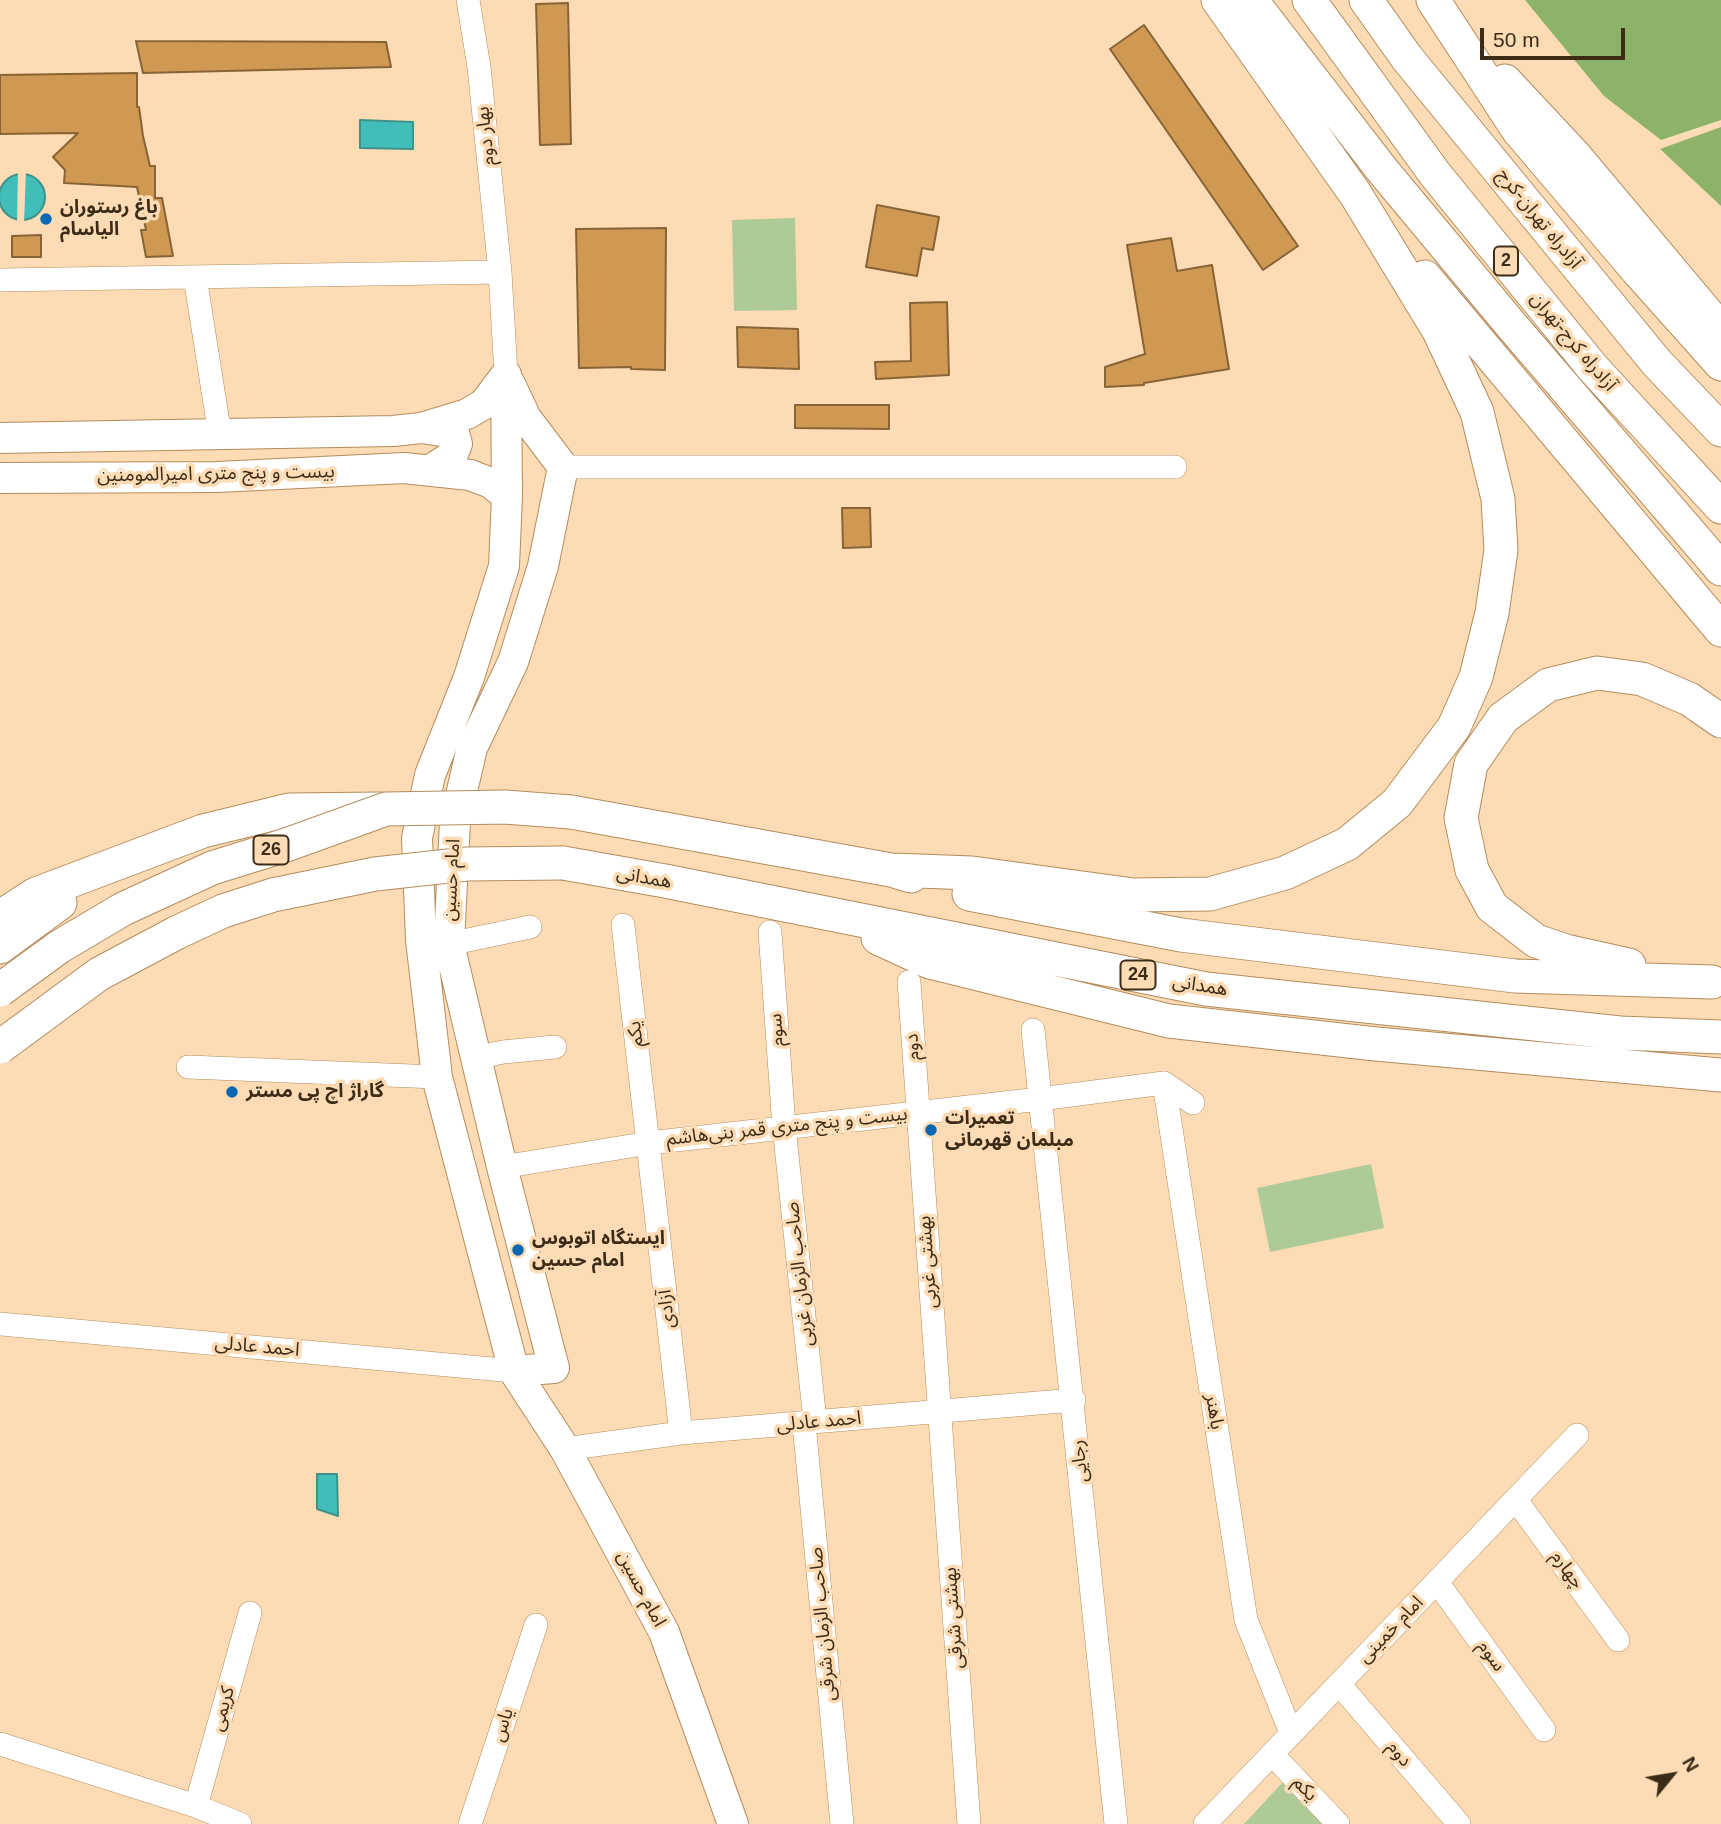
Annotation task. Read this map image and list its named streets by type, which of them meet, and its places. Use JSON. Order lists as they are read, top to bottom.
{
  "streets": {
    "highway": [
      "آزادراه تهران-کرج",
      "2",
      "آزادراه کرج-تهران",
      "26",
      "همدانی",
      "24"
    ],
    "main road": ["بیست و پنج متری امیرالمومنین", "امام حسین"],
    "street": [
      "بهار دوم",
      "سوم",
      "یکم",
      "دوم",
      "بیست و پنج متری قمر بنی‌هاشم",
      "بهشتی غربی",
      "صاحب الزمان غربی",
      "آزادی",
      "احمد عادلی",
      "باهنر",
      "رجایی",
      "چهارم",
      "بهشتی شرقی",
      "صاحب الزمان شرقی",
      "امام خمینی",
      "کریمی",
      "یاس"
    ]
  },
  "crossings": [
    ["بهار دوم", "امام حسین"],
    ["بیست و پنج متری امیرالمومنین", "امام حسین"],
    ["26", "همدانی"],
    ["امام حسین", "بیست و پنج متری قمر بنی‌هاشم"],
    ["امام حسین", "احمد عادلی"],
    ["سوم", "بیست و پنج متری قمر بنی‌هاشم"],
    ["سوم", "صاحب الزمان غربی"],
    ["سوم", "امام خمینی"],
    ["یکم", "بیست و پنج متری قمر بنی‌هاشم"],
    ["یکم", "آزادی"],
    ["یکم", "امام خمینی"],
    ["دوم", "بیست و پنج متری قمر بنی‌هاشم"],
    ["دوم", "بهشتی غربی"],
    ["دوم", "امام خمینی"],
    ["بیست و پنج متری قمر بنی‌هاشم", "بهشتی غربی"],
    ["بیست و پنج متری قمر بنی‌هاشم", "صاحب الزمان غربی"],
    ["بیست و پنج متری قمر بنی‌هاشم", "آزادی"],
    ["بیست و پنج متری قمر بنی‌هاشم", "باهنر"],
    ["بیست و پنج متری قمر بنی‌هاشم", "رجایی"],
    ["بهشتی غربی", "احمد عادلی"],
    ["بهشتی غربی", "بهشتی شرقی"],
    ["صاحب الزمان غربی", "احمد عادلی"],
    ["صاحب الزمان غربی", "صاحب الزمان شرقی"],
    ["آزادی", "احمد عادلی"],
    ["احمد عادلی", "رجایی"],
    ["احمد عادلی", "بهشتی شرقی"],
    ["احمد عادلی", "صاحب الزمان شرقی"],
    ["باهنر", "امام خمینی"],
    ["چهارم", "امام خمینی"]
  ],
  "places": [
    "باغ رستوران الیاسام",
    "گاراژ اچ پی مستر",
    "تعمیرات مبلمان قهرمانی",
    "ایستگاه اتوبوس امام حسین"
  ],
  "scale_bar": "50 m",
  "north": "top right"
}
